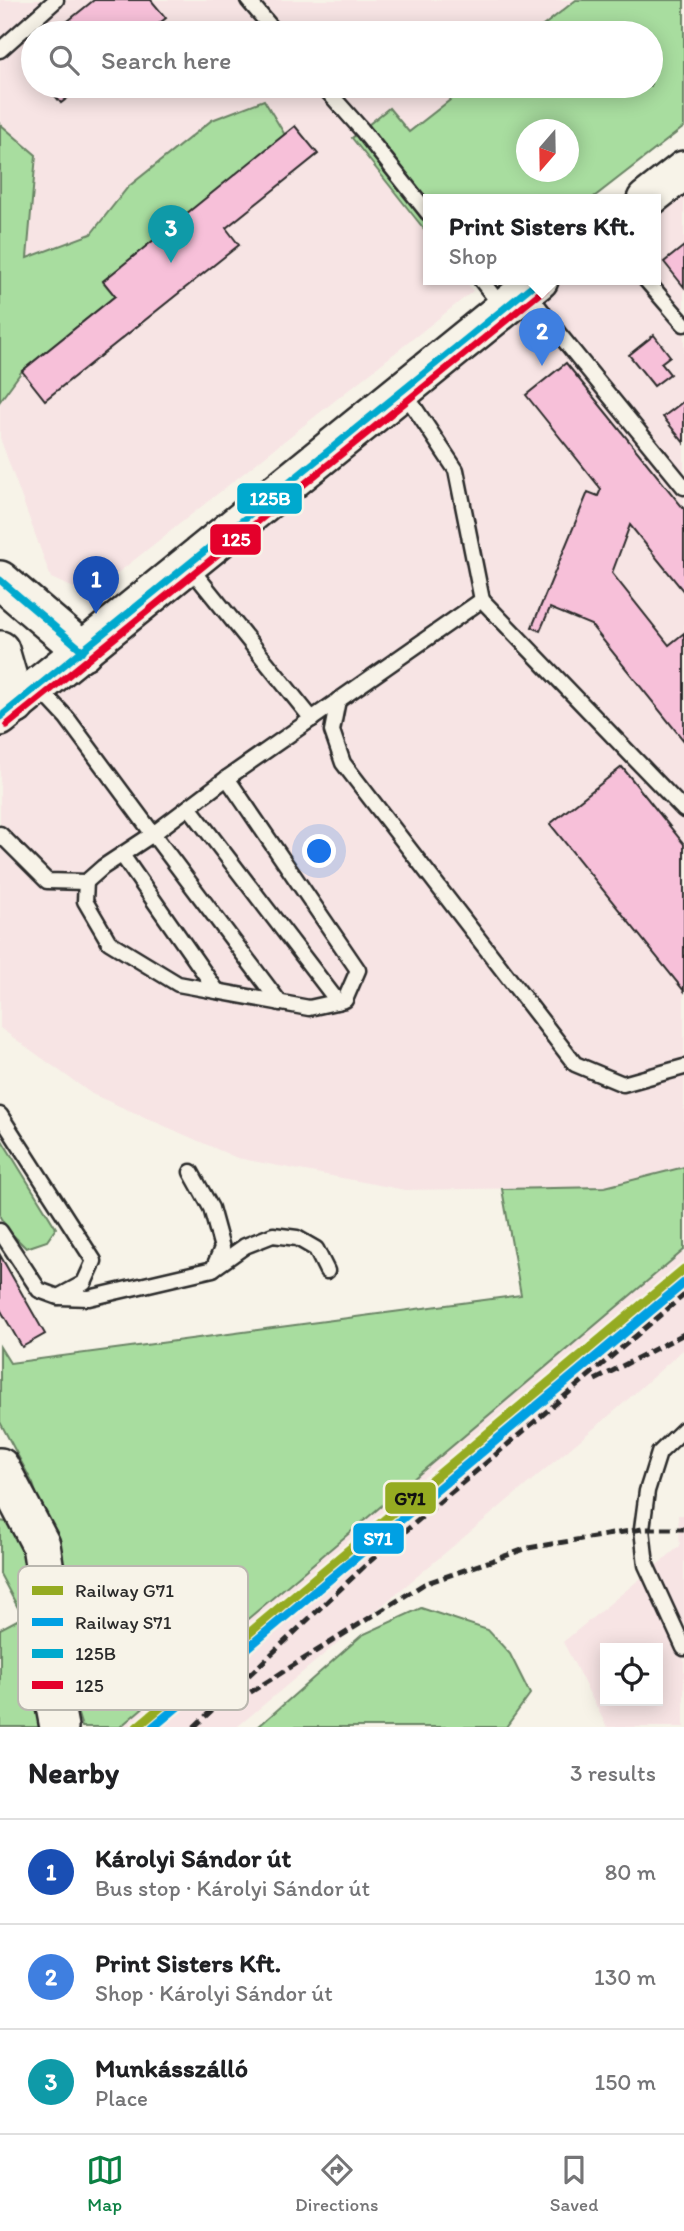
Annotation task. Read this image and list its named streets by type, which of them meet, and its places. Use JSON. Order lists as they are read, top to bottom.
{
  "lines": [
    "transit line 125B",
    "transit line 125",
    "rail line G71",
    "rail line S71"
  ],
  "legend": [
    "Railway G71",
    "Railway S71",
    "125B",
    "125"
  ],
  "north": "bottom",
  "page": {
    "search": "Search here",
    "popup": ["Print Sisters Kft.", "Shop"],
    "pins": ["3", "2", "1"],
    "heading": ["Nearby", "3 results"],
    "list": [
      {
        "mark": "1",
        "name": "Károlyi Sándor út",
        "note": "Bus stop · Károlyi Sándor út",
        "value": "80 m"
      },
      {
        "mark": "2",
        "name": "Print Sisters Kft.",
        "note": "Shop · Károlyi Sándor út",
        "value": "130 m"
      },
      {
        "mark": "3",
        "name": "Munkásszálló",
        "note": "Place",
        "value": "150 m"
      }
    ],
    "nav": ["Map", "Directions", "Saved"]
  }
}
